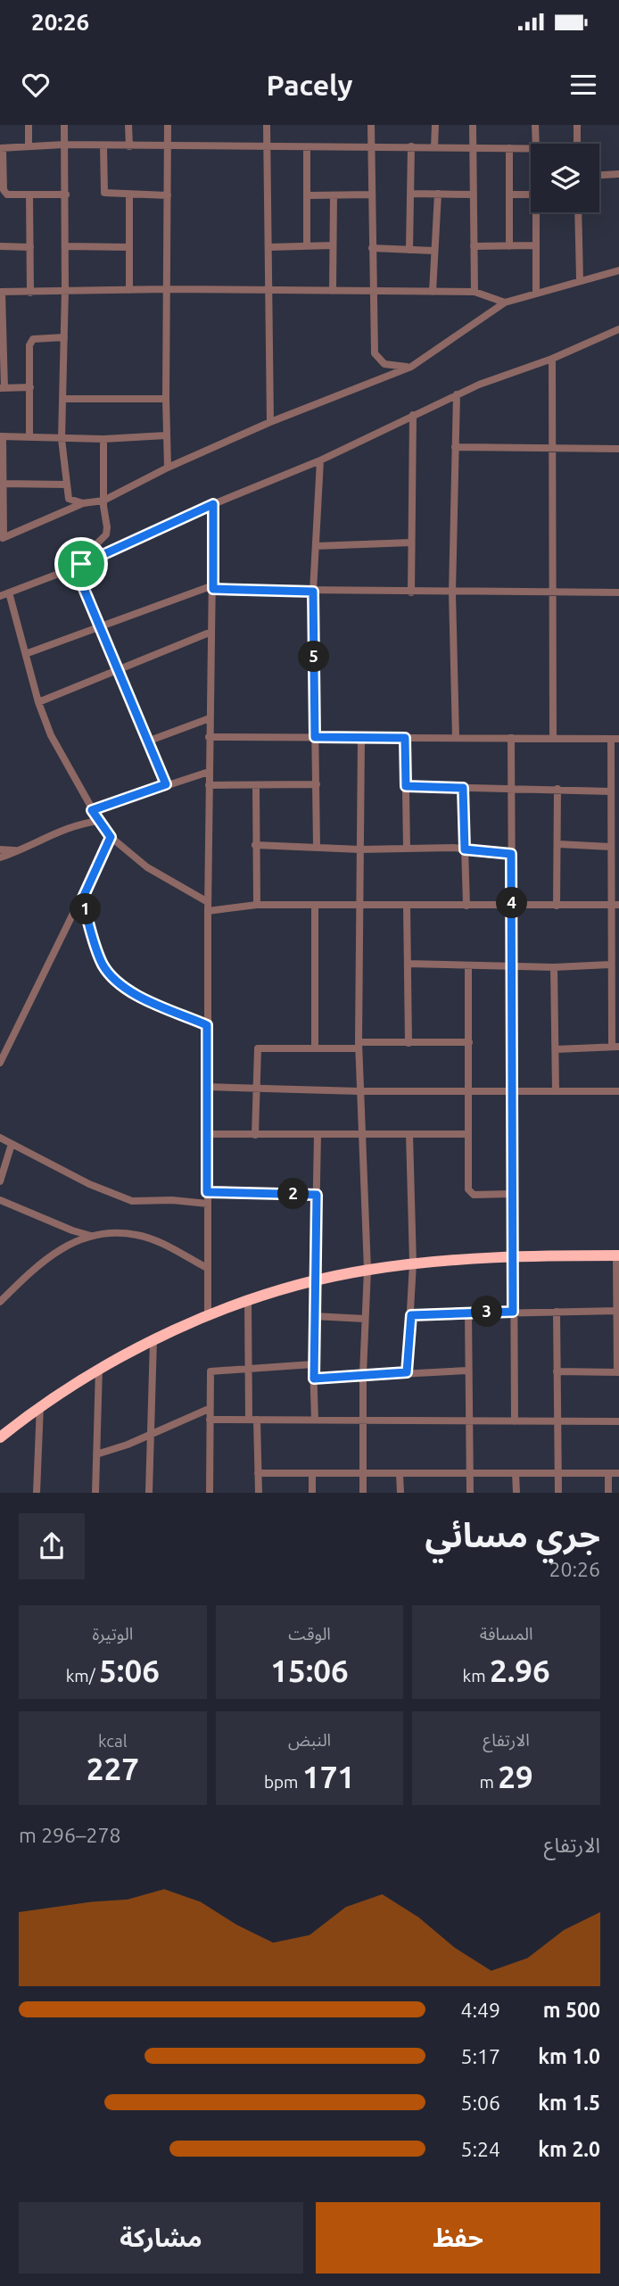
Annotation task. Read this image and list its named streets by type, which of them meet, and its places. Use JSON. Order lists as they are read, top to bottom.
{
  "page": {
    "status": "20:26",
    "header": "Pacely",
    "pins": [
      "5",
      "4",
      "1",
      "2",
      "3"
    ],
    "heading": ["جري مسائي", "20:26"],
    "stats": [
      ["المسافة", "2.96 km"],
      ["الوقت", "15:06"],
      ["الوتيرة", "5:06 /km"],
      ["الارتفاع", "29 m"],
      ["النبض", "171 bpm"],
      ["kcal", "227"]
    ],
    "chart": ["الارتفاع", "278–296 m"],
    "list": [
      {
        "name": "500 m",
        "note": "4:49"
      },
      {
        "name": "1.0 km",
        "note": "5:17"
      },
      {
        "name": "1.5 km",
        "note": "5:06"
      },
      {
        "name": "2.0 km",
        "note": "5:24"
      }
    ],
    "buttons": ["حفظ", "مشاركة"]
  }
}
